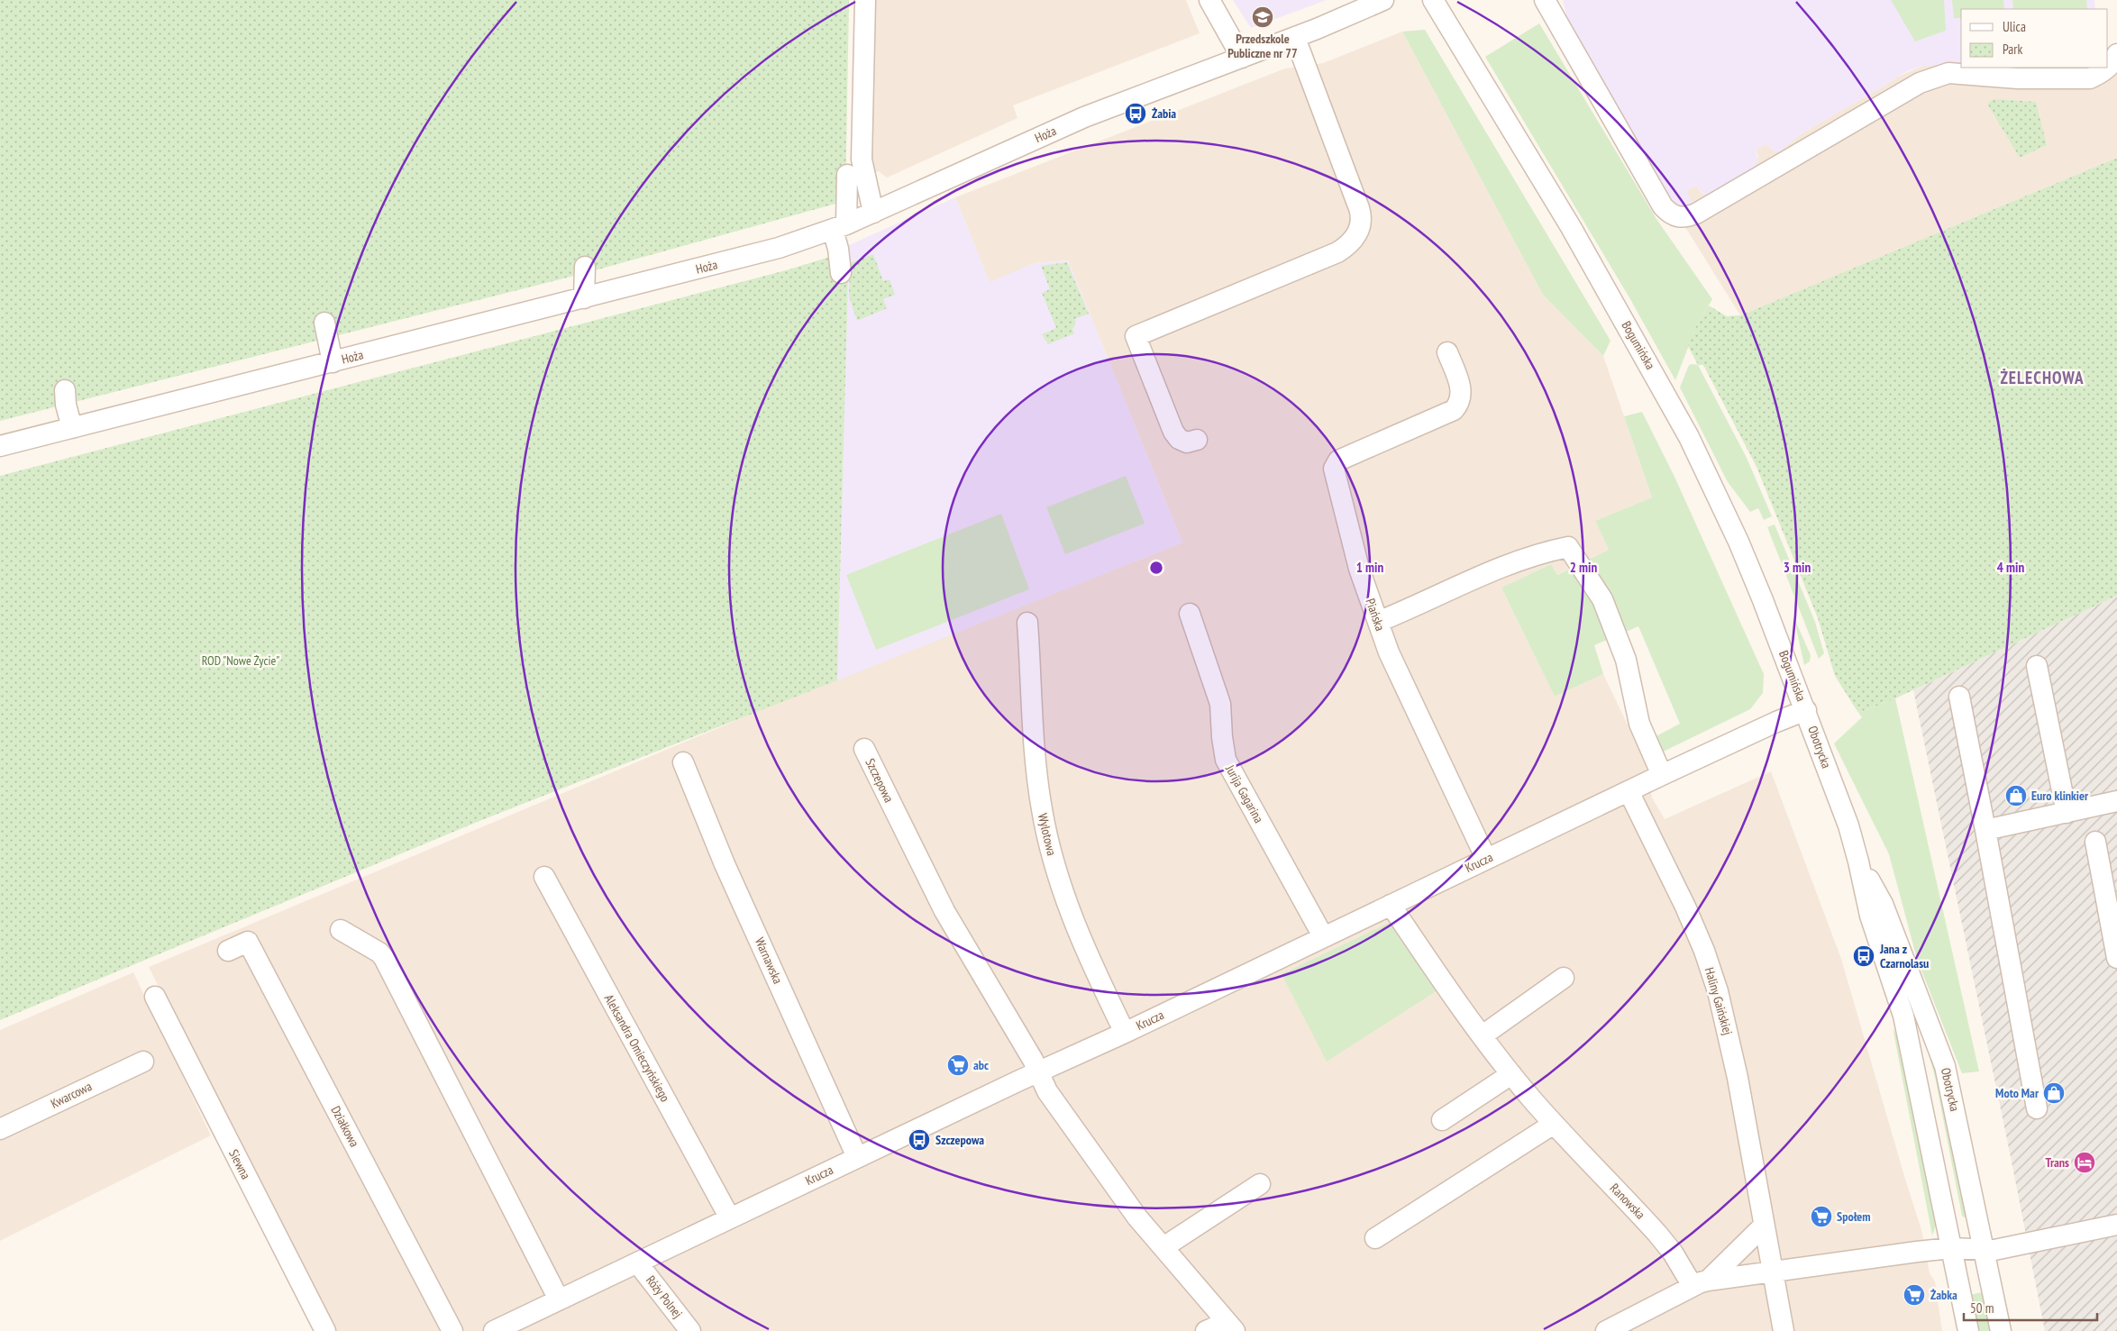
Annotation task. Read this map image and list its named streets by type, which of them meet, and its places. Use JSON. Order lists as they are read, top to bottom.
{
  "streets": {
    "street": [
      "Hoża",
      "Bogumińska",
      "Piańska",
      "Obotrycka",
      "Szczepowa",
      "Jurija Gagarina",
      "Wylotowa",
      "Krucza",
      "Warnawska",
      "Haliny Gaińskiej",
      "Aleksandra Omieczyńskiego",
      "Kwarcowa",
      "Działkowa",
      "Siewna",
      "Ranowska",
      "Róży Polnej"
    ]
  },
  "crossings": [
    ["Bogumińska", "Obotrycka"],
    ["Bogumińska", "Krucza"],
    ["Piańska", "Krucza"],
    ["Obotrycka", "Krucza"],
    ["Szczepowa", "Krucza"],
    ["Jurija Gagarina", "Krucza"],
    ["Wylotowa", "Krucza"],
    ["Krucza", "Warnawska"],
    ["Krucza", "Haliny Gaińskiej"],
    ["Krucza", "Aleksandra Omieczyńskiego"],
    ["Krucza", "Ranowska"],
    ["Krucza", "Róży Polnej"]
  ],
  "districts": ["ŻELECHOWA"],
  "parks": ["ROD \"Nowe Życie\""],
  "places": {
    "school or university": ["Przedszkole Publiczne nr 77"],
    "bus stop": ["Żabia", "Jana z Czarnolasu", "Szczepowa"],
    "shop": ["Euro klinkier", "Moto Mar"],
    "supermarket": ["abc", "Społem", "Żabka"],
    "hotel": ["Trans"]
  },
  "legend": ["Ulica", "Park"],
  "scale_bar": "50 m",
  "rings": [
    "1 min",
    "2 min",
    "3 min",
    "4 min"
  ]
}
